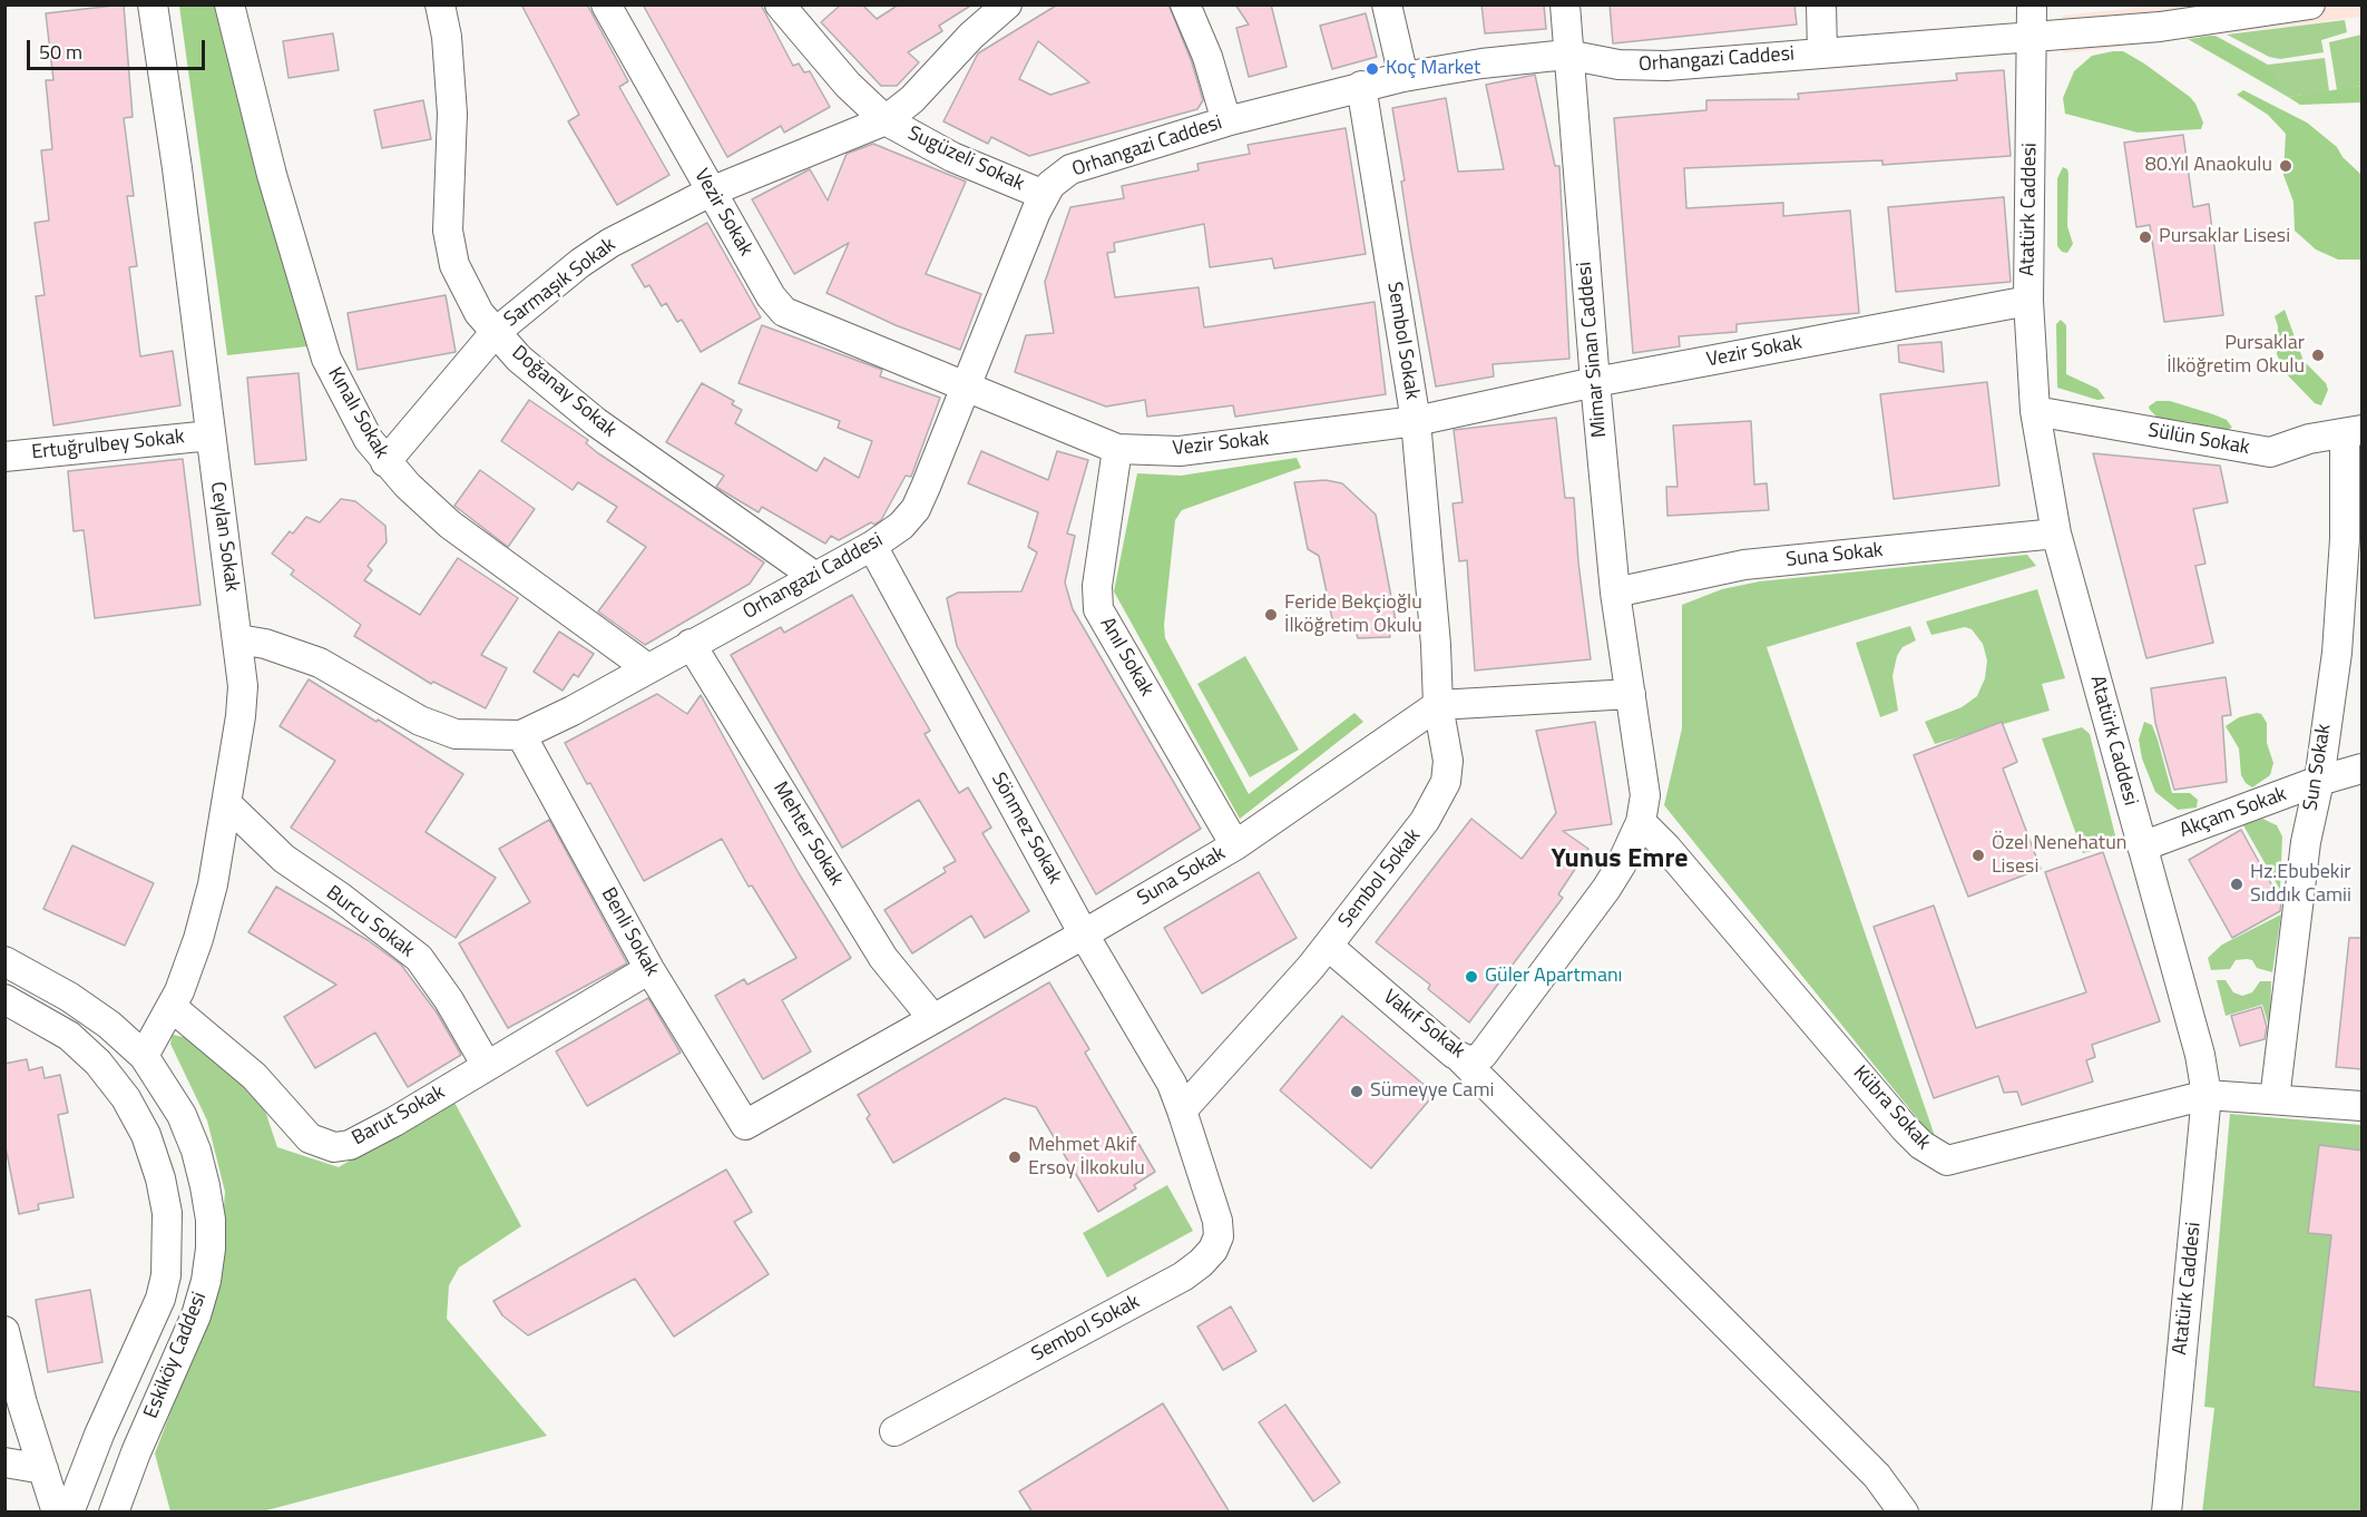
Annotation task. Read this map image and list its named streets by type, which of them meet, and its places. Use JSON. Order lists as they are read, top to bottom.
{
  "streets": {
    "street": [
      "Orhangazi Caddesi",
      "Sugüzeli Sokak",
      "Atatürk Caddesi",
      "Vezir Sokak",
      "Sarmaşık Sokak",
      "Sembol Sokak",
      "Mimar Sinan Caddesi",
      "Doğanay Sokak",
      "Kınalı Sokak",
      "Sülün Sokak",
      "Ertuğrulbey Sokak",
      "Ceylan Sokak",
      "Suna Sokak",
      "Anıl Sokak",
      "Sun Sokak",
      "Akçam Sokak",
      "Sönmez Sokak",
      "Mehter Sokak",
      "Burcu Sokak",
      "Benli Sokak",
      "Vakıf Sokak",
      "Kübra Sokak",
      "Barut Sokak",
      "Eskiköy Caddesi"
    ]
  },
  "crossings": [
    ["Orhangazi Caddesi", "Sugüzeli Sokak"],
    ["Orhangazi Caddesi", "Atatürk Caddesi"],
    ["Orhangazi Caddesi", "Vezir Sokak"],
    ["Orhangazi Caddesi", "Sembol Sokak"],
    ["Orhangazi Caddesi", "Mimar Sinan Caddesi"],
    ["Orhangazi Caddesi", "Doğanay Sokak"],
    ["Orhangazi Caddesi", "Kınalı Sokak"],
    ["Orhangazi Caddesi", "Ceylan Sokak"],
    ["Orhangazi Caddesi", "Sönmez Sokak"],
    ["Orhangazi Caddesi", "Mehter Sokak"],
    ["Orhangazi Caddesi", "Benli Sokak"],
    ["Sugüzeli Sokak", "Sarmaşık Sokak"],
    ["Atatürk Caddesi", "Vezir Sokak"],
    ["Atatürk Caddesi", "Sülün Sokak"],
    ["Atatürk Caddesi", "Suna Sokak"],
    ["Atatürk Caddesi", "Akçam Sokak"],
    ["Atatürk Caddesi", "Kübra Sokak"],
    ["Vezir Sokak", "Sarmaşık Sokak"],
    ["Vezir Sokak", "Sembol Sokak"],
    ["Vezir Sokak", "Mimar Sinan Caddesi"],
    ["Vezir Sokak", "Anıl Sokak"],
    ["Sarmaşık Sokak", "Doğanay Sokak"],
    ["Sarmaşık Sokak", "Kınalı Sokak"],
    ["Sembol Sokak", "Suna Sokak"],
    ["Sembol Sokak", "Sönmez Sokak"],
    ["Sembol Sokak", "Vakıf Sokak"],
    ["Mimar Sinan Caddesi", "Suna Sokak"],
    ["Mimar Sinan Caddesi", "Vakıf Sokak"],
    ["Sülün Sokak", "Sun Sokak"],
    ["Ertuğrulbey Sokak", "Ceylan Sokak"],
    ["Ceylan Sokak", "Burcu Sokak"],
    ["Ceylan Sokak", "Barut Sokak"],
    ["Ceylan Sokak", "Eskiköy Caddesi"],
    ["Suna Sokak", "Anıl Sokak"],
    ["Suna Sokak", "Sönmez Sokak"],
    ["Suna Sokak", "Mehter Sokak"],
    ["Suna Sokak", "Benli Sokak"],
    ["Sun Sokak", "Akçam Sokak"],
    ["Sun Sokak", "Kübra Sokak"],
    ["Burcu Sokak", "Barut Sokak"],
    ["Benli Sokak", "Barut Sokak"],
    ["Vakıf Sokak", "Kübra Sokak"]
  ],
  "districts": ["Yunus Emre"],
  "places": [
    "Koç Market",
    "80.Yıl Anaokulu",
    "Pursaklar Lisesi",
    "Pursaklar İlköğretim Okulu",
    "Feride Bekçioğlu İlköğretim Okulu",
    "Özel Nenehatun Lisesi",
    "Hz.Ebubekir Sıddık Camii",
    "Güler Apartmanı",
    "Sümeyye Cami",
    "Mehmet Akif Ersoy İlkokulu"
  ],
  "scale_bar": "50 m"
}
